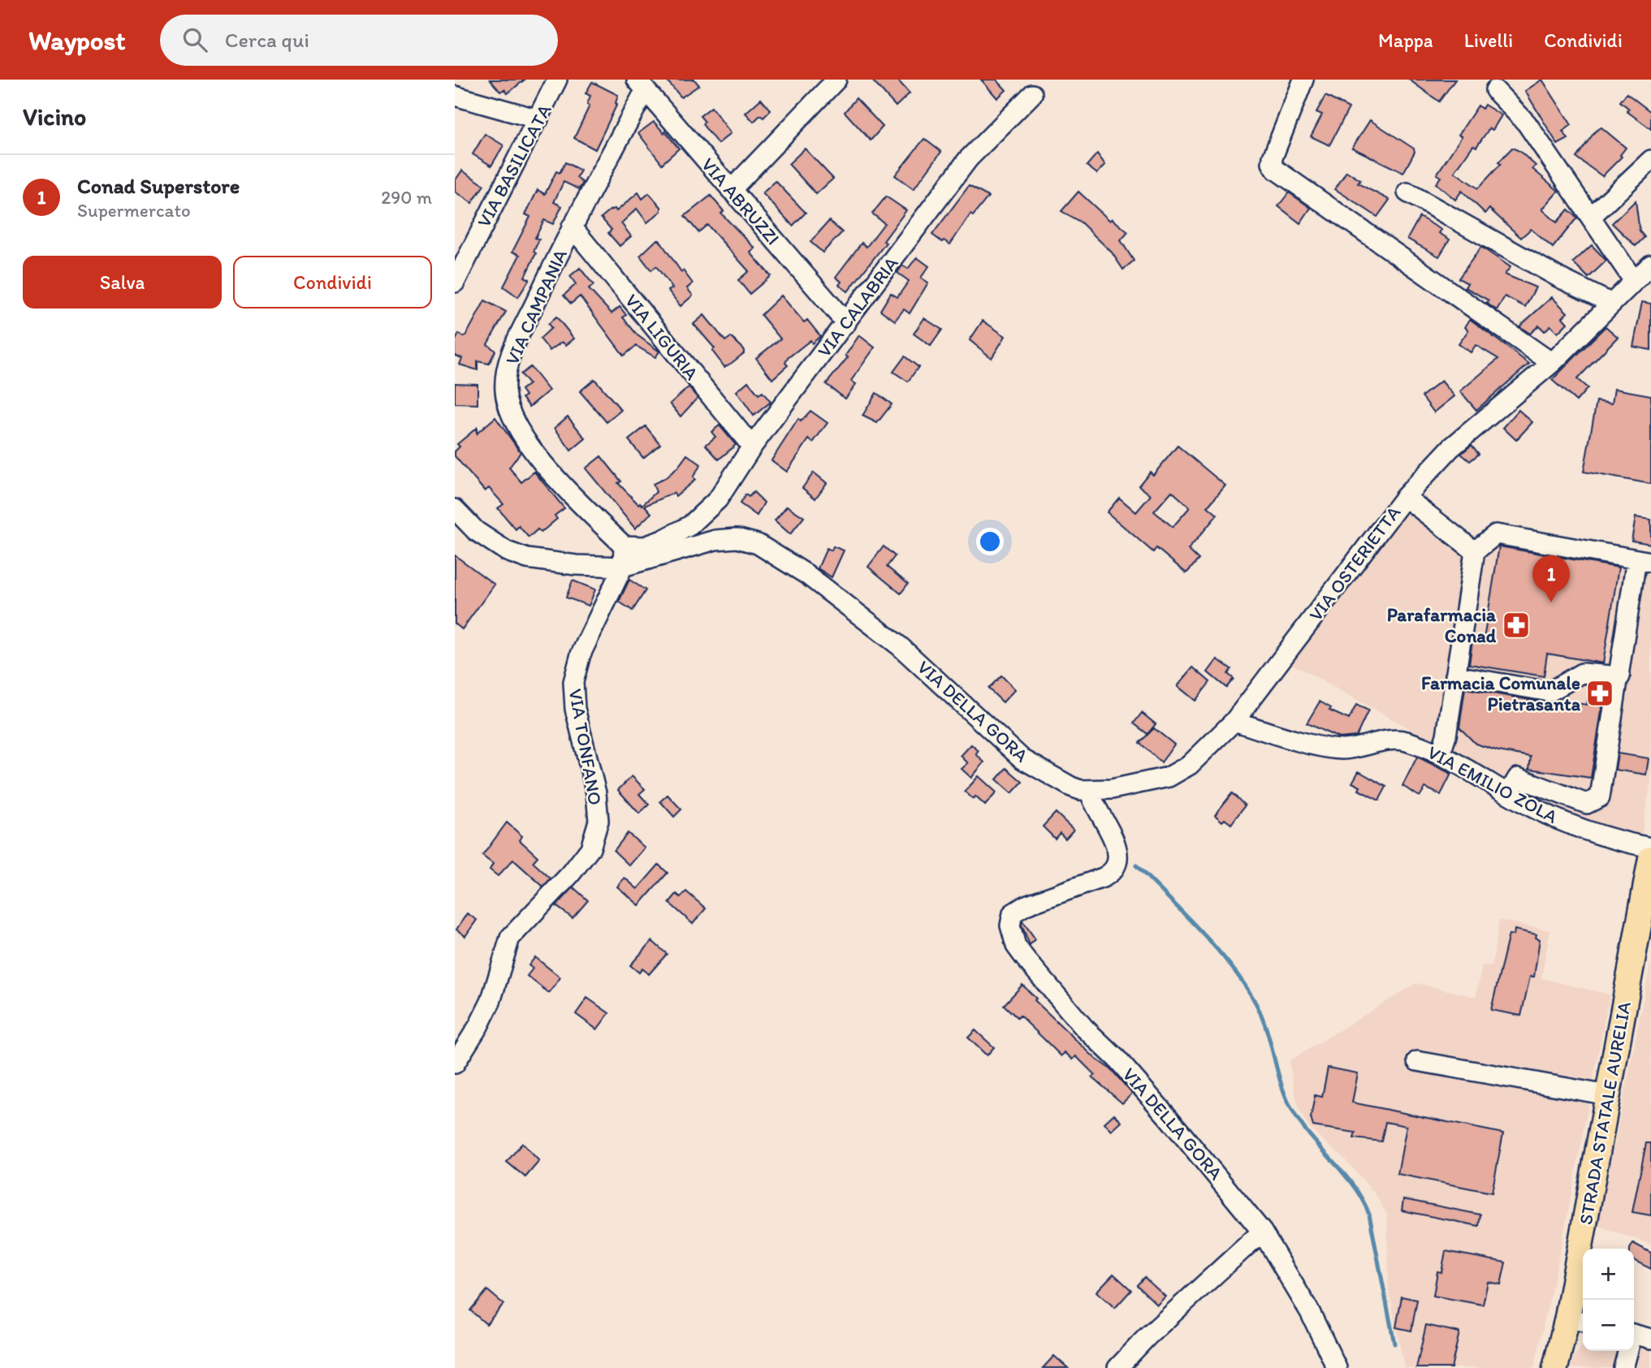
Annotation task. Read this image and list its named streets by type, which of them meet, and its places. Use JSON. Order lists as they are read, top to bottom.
{
  "streets": {
    "main road": ["STRADA STATALE AURELIA"],
    "street": [
      "VIA BASILICATA",
      "VIA ABRUZZI",
      "VIA CAMPANIA",
      "VIA CALABRIA",
      "VIA LIGURIA",
      "VIA OSTERIETTA",
      "VIA DELLA GORA",
      "VIA TONFANO",
      "VIA EMILIO ZOLA"
    ]
  },
  "crossings": [
    ["VIA ABRUZZI", "VIA CAMPANIA"],
    ["VIA ABRUZZI", "VIA CALABRIA"],
    ["VIA CAMPANIA", "VIA CALABRIA"],
    ["VIA CAMPANIA", "VIA LIGURIA"],
    ["VIA CALABRIA", "VIA LIGURIA"],
    ["VIA OSTERIETTA", "VIA DELLA GORA"],
    ["VIA OSTERIETTA", "VIA EMILIO ZOLA"],
    ["VIA DELLA GORA", "VIA TONFANO"]
  ],
  "places": {
    "pharmacy": ["Parafarmacia Conad", "Farmacia Comunale Pietrasanta"]
  },
  "page": {
    "header": "Waypost",
    "search": "Cerca qui",
    "nav": ["Mappa", "Livelli", "Condividi"],
    "heading": "Vicino",
    "list": [
      {
        "mark": "1",
        "name": "Conad Superstore",
        "note": "Supermercato",
        "value": "290 m"
      }
    ],
    "buttons": ["Salva", "Condividi"],
    "pins": "1",
    "map_buttons": ["+", "−"]
  }
}
